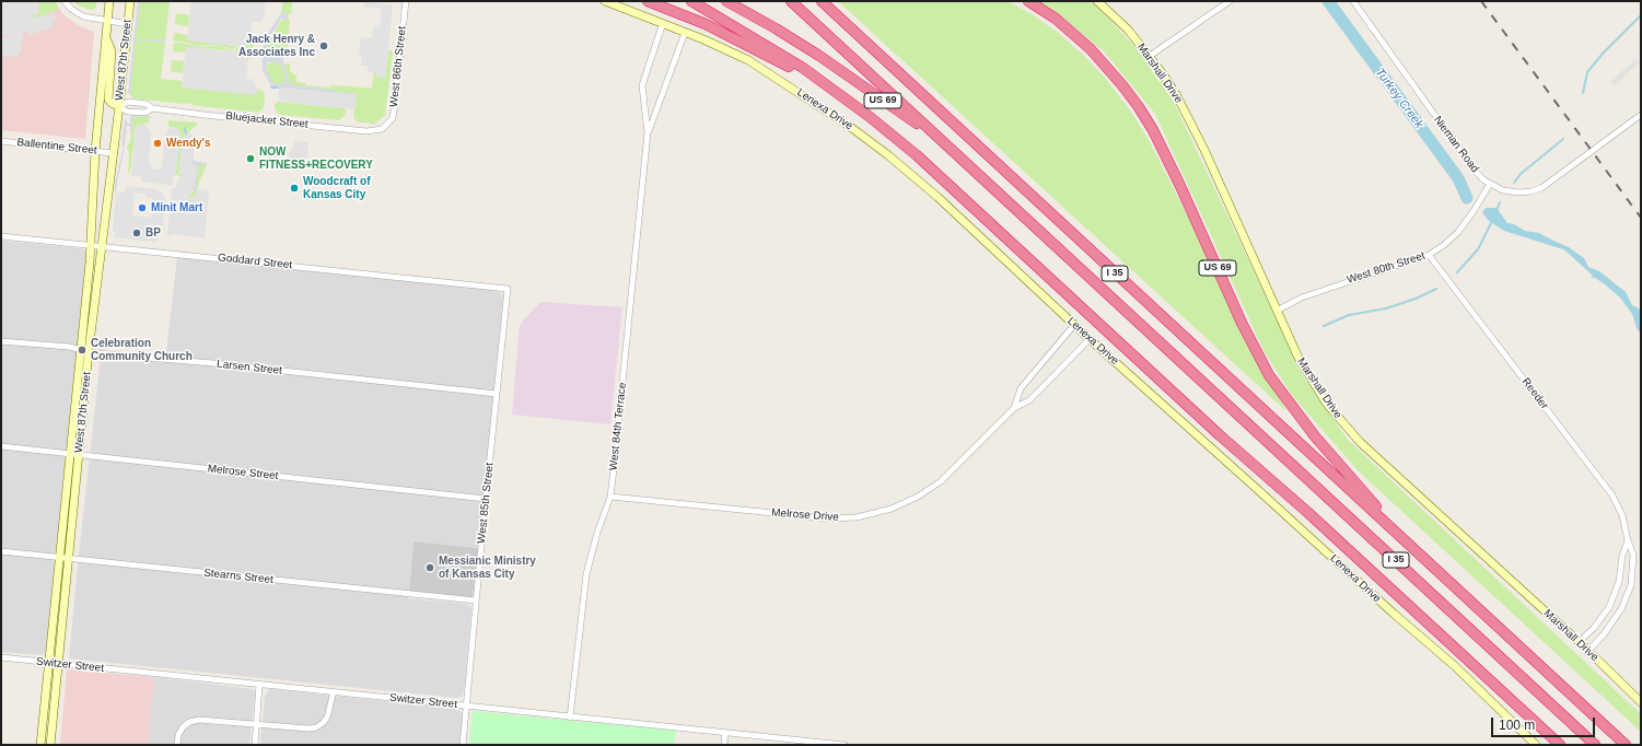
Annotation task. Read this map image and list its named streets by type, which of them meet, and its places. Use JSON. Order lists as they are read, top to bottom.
{
  "streets": {
    "highway": ["US 69", "I 35"],
    "street": [
      "West 87th Street",
      "West 86th Street",
      "Marshall Drive",
      "Lenexa Drive",
      "Bluejacket Street",
      "Nieman Road",
      "Ballentine Street",
      "Goddard Street",
      "West 80th Street",
      "Larsen Street",
      "Reeder",
      "West 84th Terrace",
      "Melrose Street",
      "West 85th Street",
      "Melrose Drive",
      "Stearns Street",
      "Switzer Street"
    ]
  },
  "crossings": [
    ["West 87th Street", "Bluejacket Street"],
    ["West 87th Street", "Ballentine Street"],
    ["West 87th Street", "Goddard Street"],
    ["West 87th Street", "Larsen Street"],
    ["West 87th Street", "Melrose Street"],
    ["West 87th Street", "Stearns Street"],
    ["West 87th Street", "Switzer Street"],
    ["West 86th Street", "Bluejacket Street"],
    ["Marshall Drive", "West 80th Street"],
    ["Marshall Drive", "Reeder"],
    ["US 69", "I 35"],
    ["Lenexa Drive", "West 84th Terrace"],
    ["Lenexa Drive", "Melrose Drive"],
    ["Nieman Road", "West 80th Street"],
    ["Goddard Street", "West 85th Street"],
    ["West 80th Street", "Reeder"],
    ["Larsen Street", "West 85th Street"],
    ["West 84th Terrace", "Melrose Drive"],
    ["West 84th Terrace", "Switzer Street"],
    ["Melrose Street", "West 85th Street"],
    ["West 85th Street", "Stearns Street"],
    ["West 85th Street", "Switzer Street"]
  ],
  "water": ["Turkey Creek"],
  "places": [
    "Jack Henry & Associates Inc",
    "Wendy's",
    "NOW FITNESS+RECOVERY",
    "Woodcraft of Kansas City",
    "Minit Mart",
    "BP",
    "Celebration Community Church",
    "Messianic Ministry of Kansas City"
  ],
  "scale_bar": "100 m"
}
